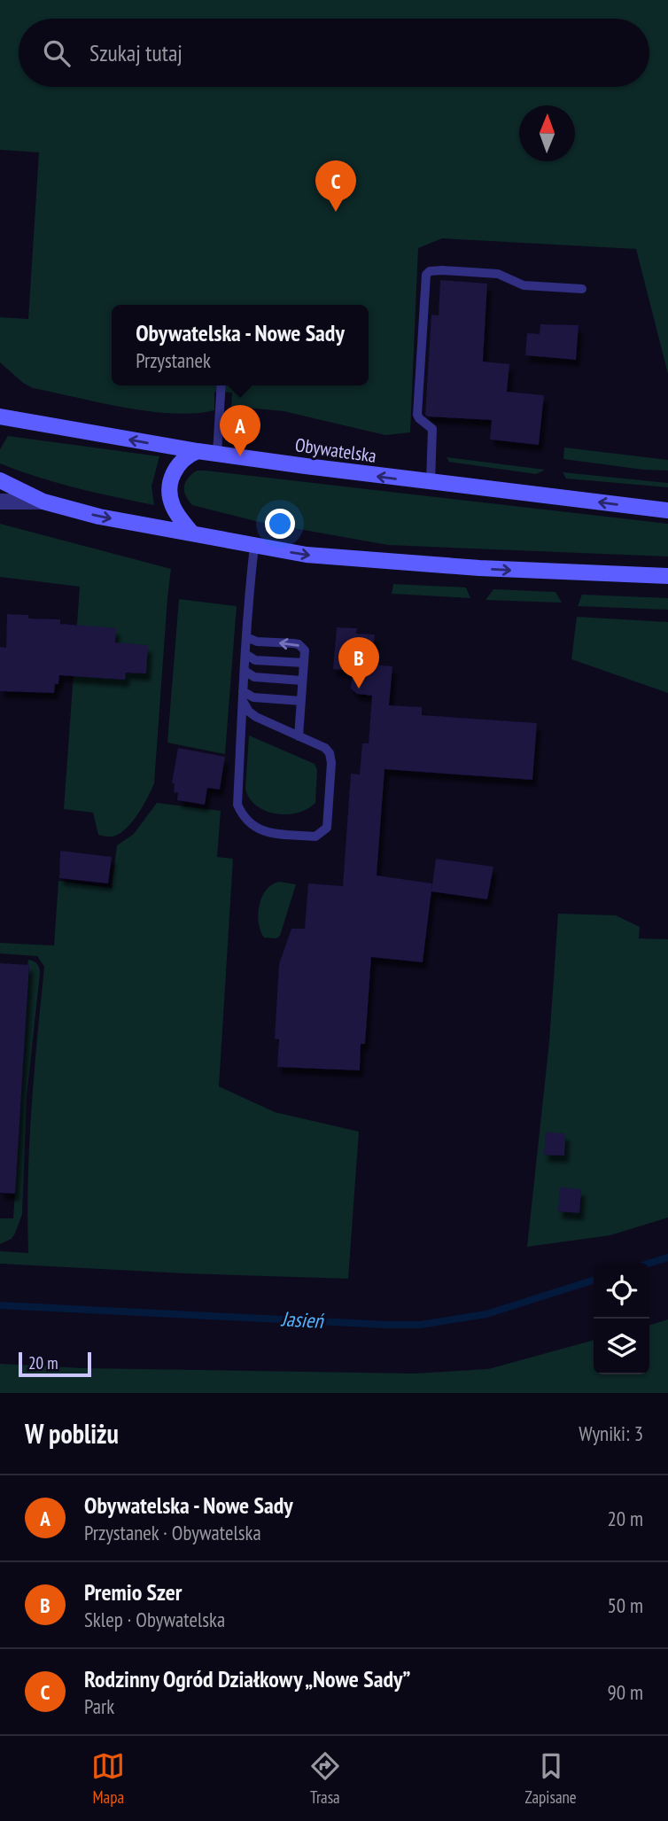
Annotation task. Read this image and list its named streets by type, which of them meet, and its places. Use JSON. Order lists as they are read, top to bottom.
{
  "streets": {
    "main road": ["Obywatelska"]
  },
  "water": ["Jasień"],
  "scale_bar": "20 m",
  "north": "top",
  "page": {
    "search": "Szukaj tutaj",
    "pins": ["C", "A", "B"],
    "popup": ["Obywatelska - Nowe Sady", "Przystanek"],
    "scale": "20 m",
    "heading": ["W pobliżu", "Wyniki: 3"],
    "list": [
      {
        "mark": "A",
        "name": "Obywatelska - Nowe Sady",
        "note": "Przystanek · Obywatelska",
        "value": "20 m"
      },
      {
        "mark": "B",
        "name": "Premio Szer",
        "note": "Sklep · Obywatelska",
        "value": "50 m"
      },
      {
        "mark": "C",
        "name": "Rodzinny Ogród Działkowy „Nowe Sady”",
        "note": "Park",
        "value": "90 m"
      }
    ],
    "nav": ["Mapa", "Trasa", "Zapisane"]
  }
}
